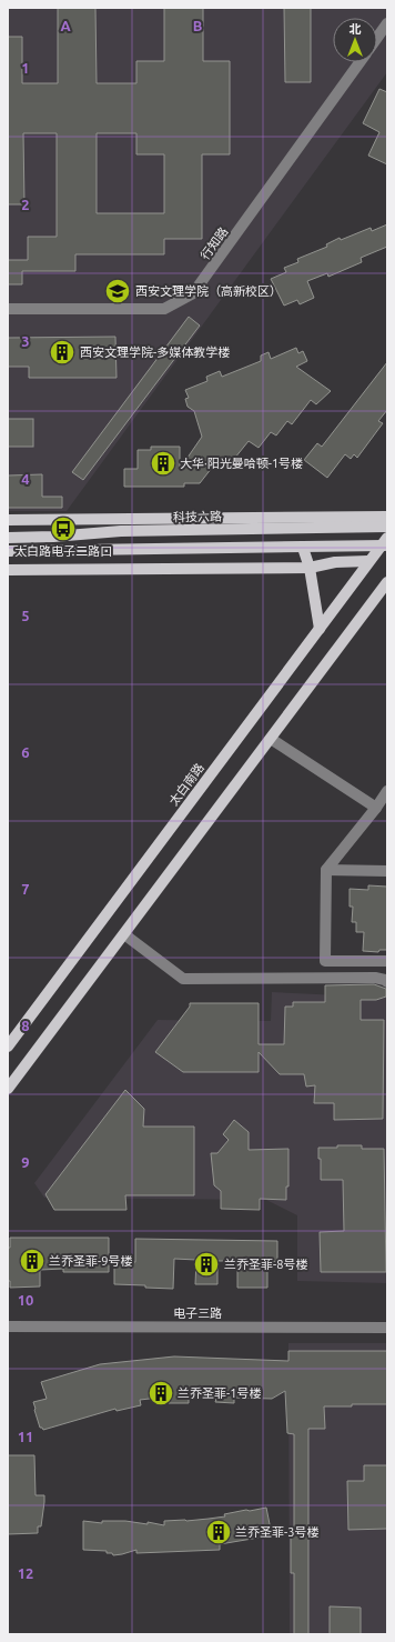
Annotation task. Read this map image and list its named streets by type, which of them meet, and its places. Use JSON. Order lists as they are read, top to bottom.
{
  "streets": {
    "main road": ["科技六路", "太白南路"],
    "street": ["行知路", "电子三路"]
  },
  "places": {
    "school or university": ["西安文理学院（高新校区）"],
    "building": [
      "西安文理学院-多媒体教学楼",
      "大华·阳光曼哈顿-1号楼",
      "兰乔圣菲-9号楼",
      "兰乔圣菲-8号楼",
      "兰乔圣菲-1号楼",
      "兰乔圣菲-3号楼"
    ],
    "bus stop": ["太白路电子二路口"]
  },
  "north": "top",
  "grid": {
    "columns": ["A", "B"],
    "rows": [
      "1",
      "2",
      "3",
      "4",
      "5",
      "6",
      "7",
      "8",
      "9",
      "10",
      "11",
      "12"
    ]
  }
}
